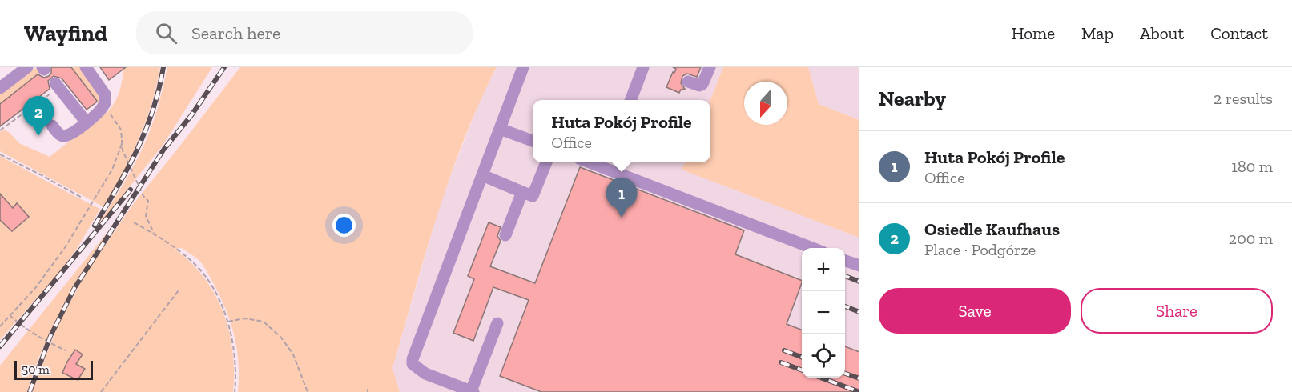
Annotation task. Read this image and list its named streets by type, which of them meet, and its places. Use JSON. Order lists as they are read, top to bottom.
{
  "scale_bar": "50 m",
  "north": "bottom",
  "page": {
    "header": "Wayfind",
    "search": "Search here",
    "nav": [
      "Home",
      "Map",
      "About",
      "Contact"
    ],
    "heading": ["Nearby", "2 results"],
    "pins": ["2", "1"],
    "popup": ["Huta Pokój Profile", "Office"],
    "list": [
      {
        "mark": "1",
        "name": "Huta Pokój Profile",
        "note": "Office",
        "value": "180 m"
      },
      {
        "mark": "2",
        "name": "Osiedle Kaufhaus",
        "note": "Place · Podgórze",
        "value": "200 m"
      }
    ],
    "map_buttons": ["+", "−"],
    "buttons": ["Save", "Share"],
    "scale": "50 m"
  }
}
